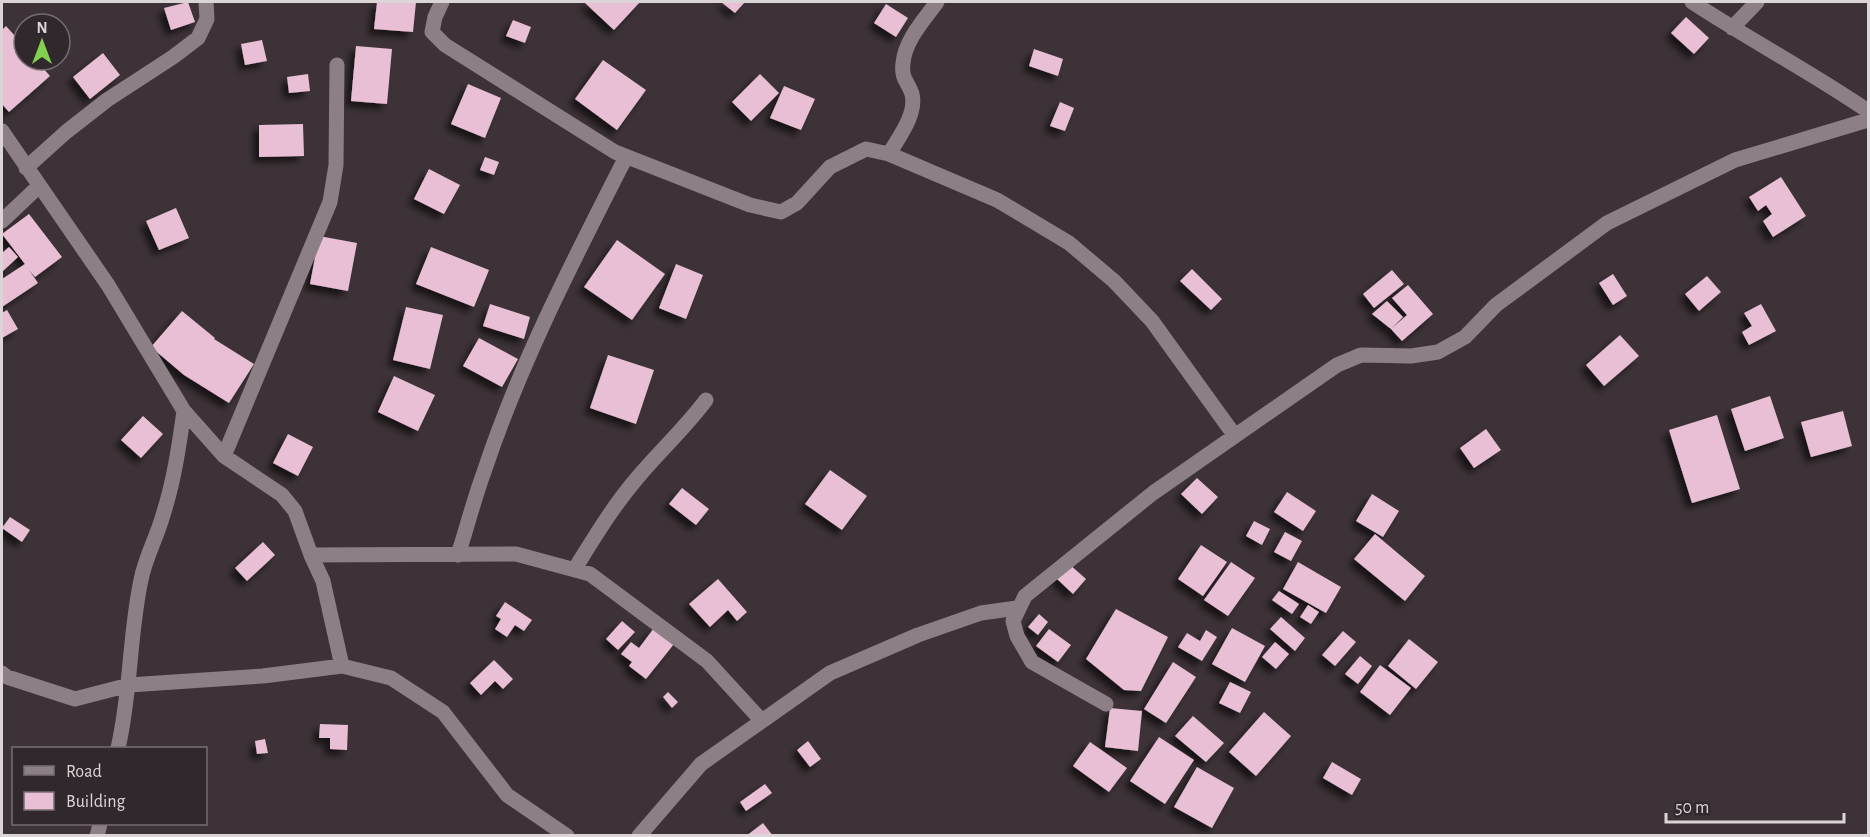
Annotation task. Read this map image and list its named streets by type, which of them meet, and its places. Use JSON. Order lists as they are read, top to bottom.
{
  "legend": ["Road", "Building"],
  "scale_bar": "50 m",
  "north": "top"
}
